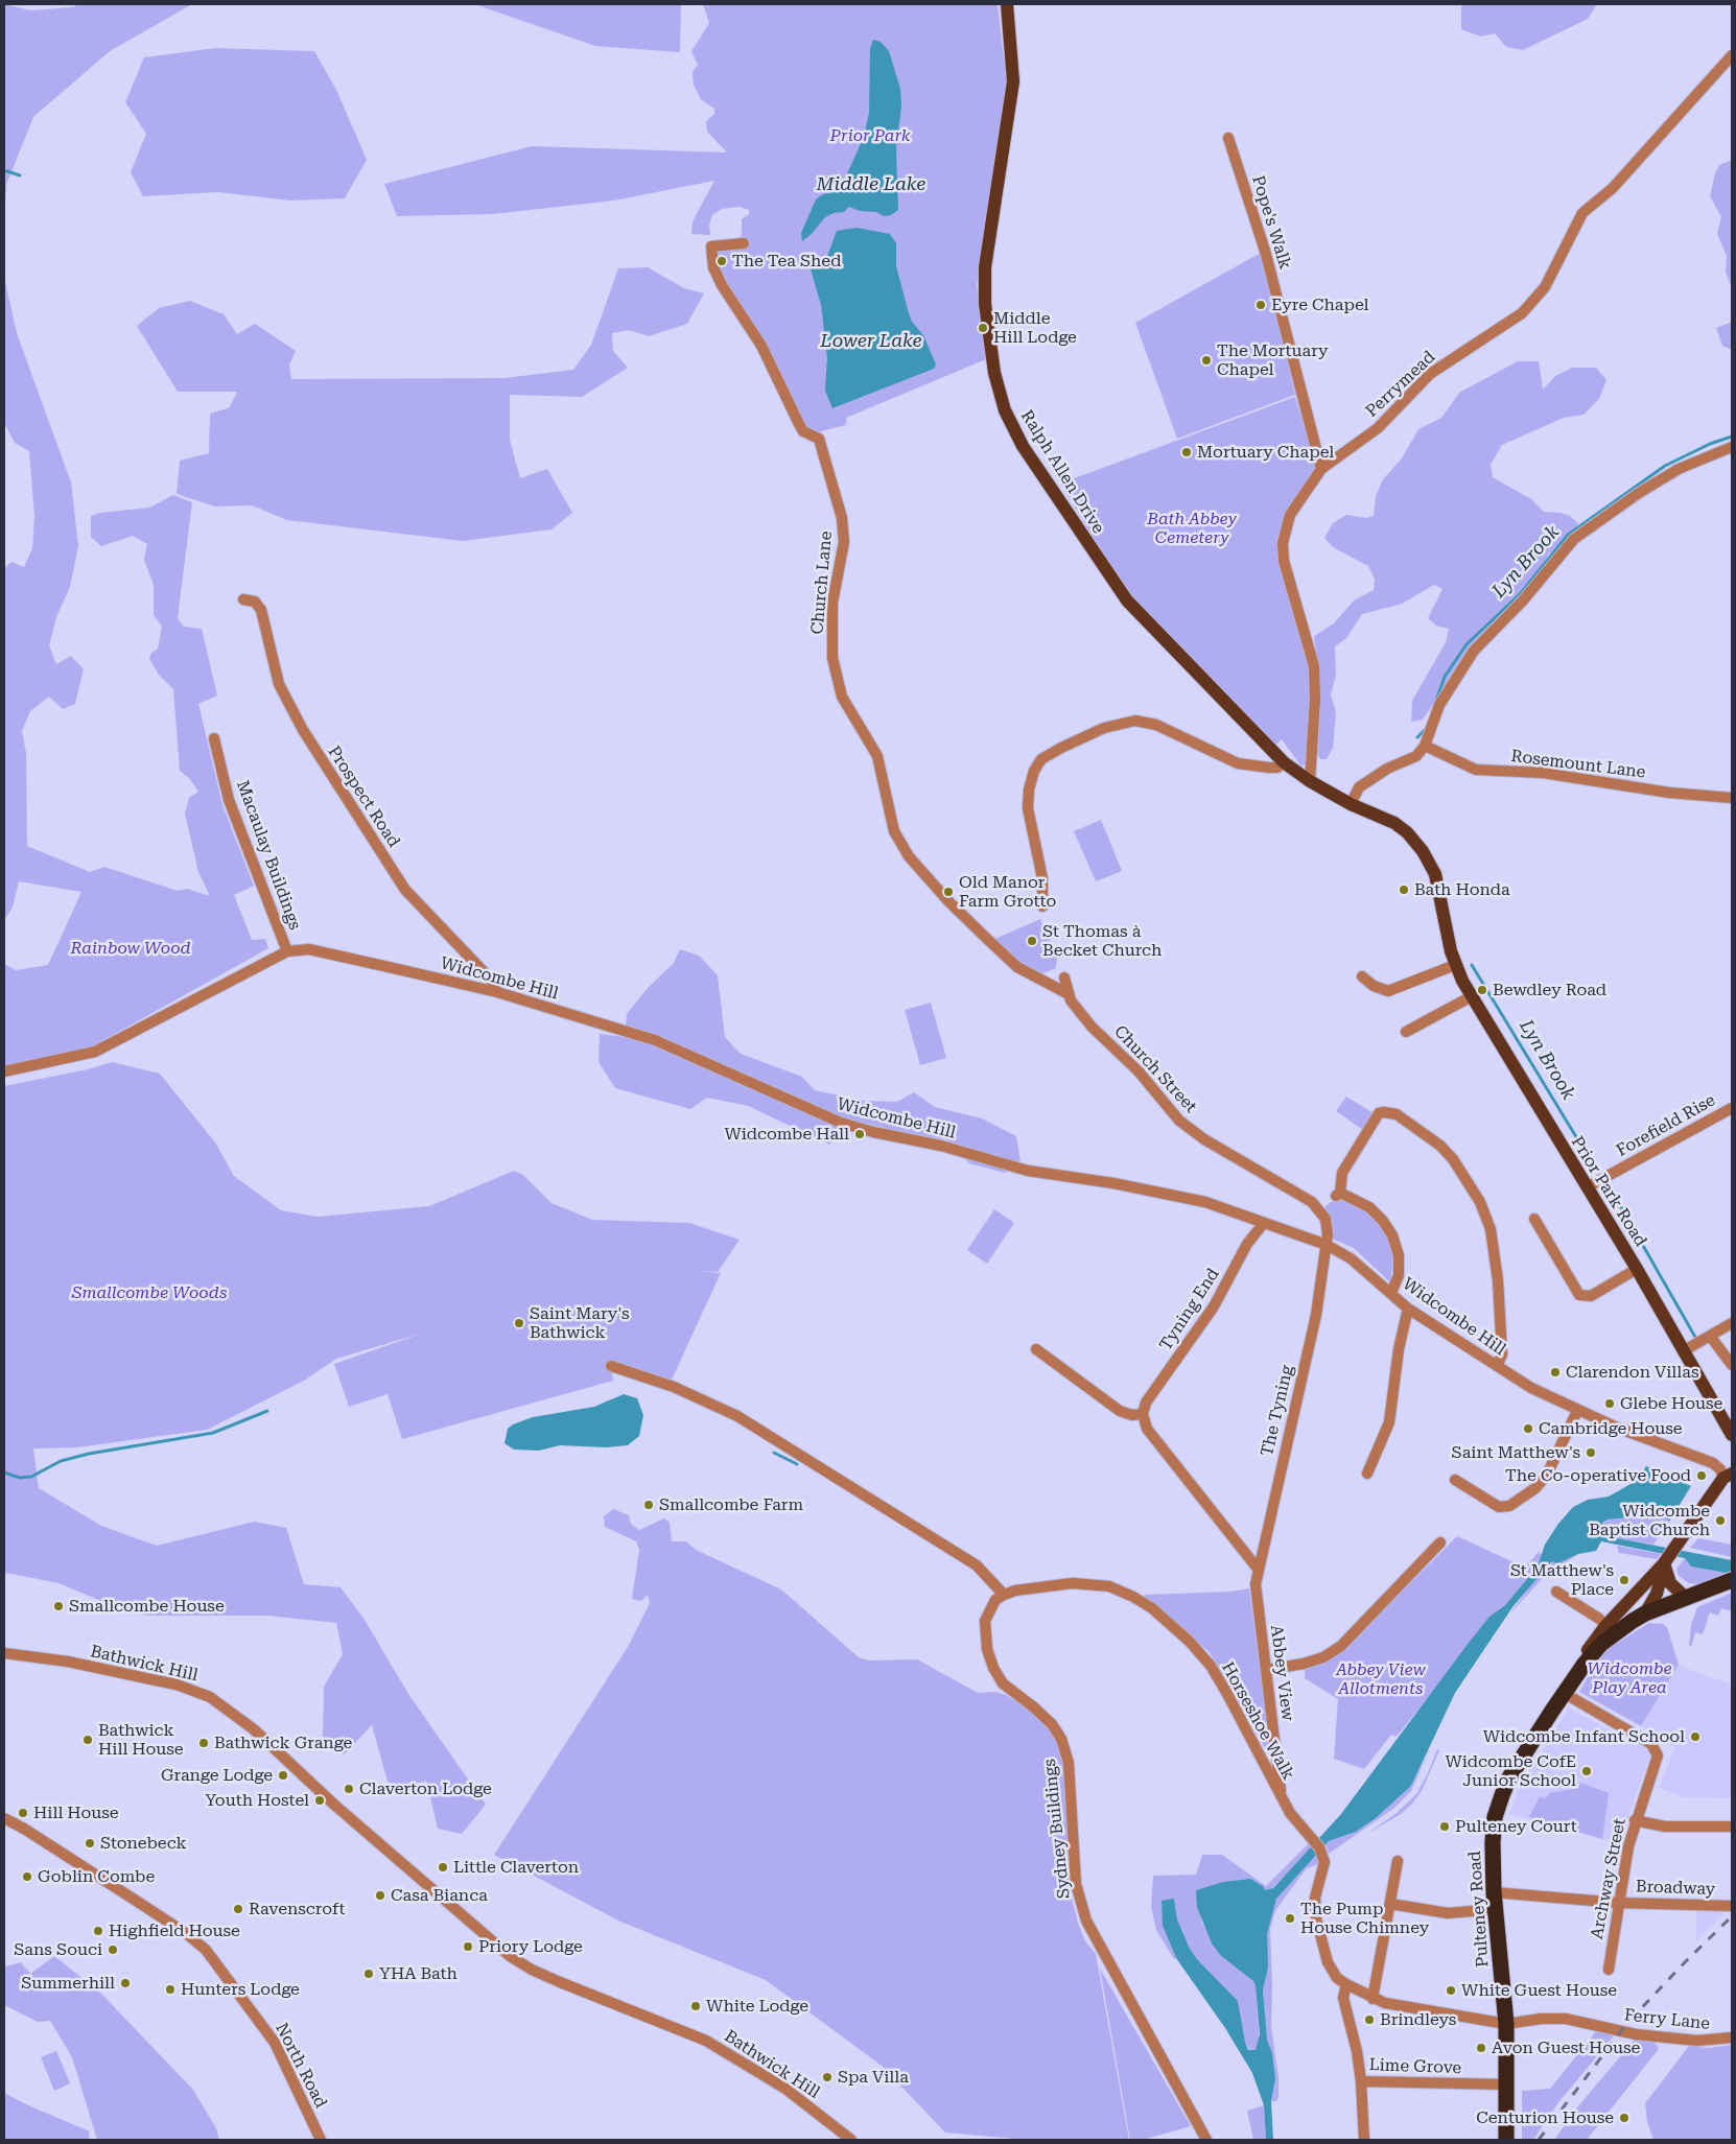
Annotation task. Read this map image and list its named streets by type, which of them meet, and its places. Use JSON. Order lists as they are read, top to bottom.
{
  "streets": {
    "highway": ["Pulteney Road"],
    "main road": ["Ralph Allen Drive", "Prior Park Road"],
    "street": [
      "Pope's Walk",
      "Perrymead",
      "Church Lane",
      "Rosemount Lane",
      "Prospect Road",
      "Macaulay Buildings",
      "Widcombe Hill",
      "Church Street",
      "Forefield Rise",
      "Tyning End",
      "The Tyning",
      "Bathwick Hill",
      "Abbey View",
      "Horseshoe Walk",
      "Sydney Buildings",
      "Archway Street",
      "Broadway",
      "Ferry Lane",
      "North Road",
      "Lime Grove"
    ]
  },
  "crossings": [
    ["Pope's Walk", "Perrymead"],
    ["Perrymead", "Ralph Allen Drive"],
    ["Perrymead", "Prior Park Road"],
    ["Ralph Allen Drive", "Prior Park Road"],
    ["Church Lane", "Church Street"],
    ["Prospect Road", "Widcombe Hill"],
    ["Macaulay Buildings", "Widcombe Hill"],
    ["Widcombe Hill", "Church Street"],
    ["Widcombe Hill", "Tyning End"],
    ["Widcombe Hill", "The Tyning"],
    ["Widcombe Hill", "Pulteney Road"],
    ["Church Street", "The Tyning"],
    ["Forefield Rise", "Prior Park Road"],
    ["The Tyning", "Abbey View"],
    ["Abbey View", "Horseshoe Walk"],
    ["Horseshoe Walk", "Sydney Buildings"],
    ["Horseshoe Walk", "Ferry Lane"],
    ["Archway Street", "Broadway"],
    ["Archway Street", "Pulteney Road"],
    ["Broadway", "Pulteney Road"],
    ["Pulteney Road", "Ferry Lane"],
    ["Pulteney Road", "Lime Grove"],
    ["Ferry Lane", "Lime Grove"]
  ],
  "water": ["Middle Lake", "Lower Lake", "Lyn Brook"],
  "parks": [
    "Prior Park",
    "Bath Abbey Cemetery",
    "Rainbow Wood",
    "Smallcombe Woods",
    "Widcombe Play Area",
    "Abbey View Allotments"
  ],
  "places": [
    "The Tea Shed",
    "Eyre Chapel",
    "Middle Hill Lodge",
    "The Mortuary Chapel",
    "Mortuary Chapel",
    "Bath Honda",
    "Old Manor Farm Grotto",
    "St Thomas à Becket Church",
    "Bewdley Road",
    "Widcombe Hall",
    "Saint Mary's Bathwick",
    "Clarendon Villas",
    "Glebe House",
    "Cambridge House",
    "Saint Matthew's",
    "The Co-operative Food",
    "Smallcombe Farm",
    "Widcombe Baptist Church",
    "St Matthew's Place",
    "Smallcombe House",
    "Widcombe Infant School",
    "Bathwick Hill House",
    "Bathwick Grange",
    "Widcombe CofE Junior School",
    "Grange Lodge",
    "Claverton Lodge",
    "Youth Hostel",
    "Hill House",
    "Pulteney Court",
    "Stonebeck",
    "Little Claverton",
    "Goblin Combe",
    "Casa Bianca",
    "Ravenscroft",
    "The Pump House Chimney",
    "Highfield House",
    "Priory Lodge",
    "Sans Souci",
    "YHA Bath",
    "Summerhill",
    "Hunters Lodge",
    "White Guest House",
    "White Lodge",
    "Brindleys",
    "Avon Guest House",
    "Spa Villa",
    "Centurion House"
  ]
}
